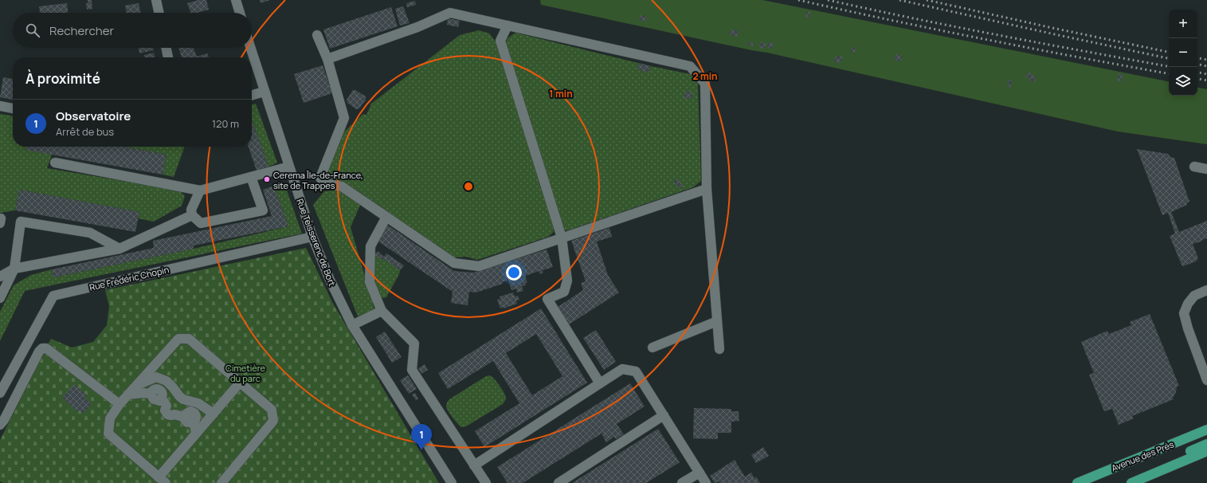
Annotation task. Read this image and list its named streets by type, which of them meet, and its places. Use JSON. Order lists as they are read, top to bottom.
{
  "streets": {
    "main road": ["Avenue des Prés"],
    "street": ["Rue Teisserenc de Bort", "Rue Frédéric Chopin"]
  },
  "crossings": [
    ["Rue Teisserenc de Bort", "Rue Frédéric Chopin"]
  ],
  "parks": ["Cimetière du parc"],
  "places": ["Cerema Île-de-France, site de Trappes"],
  "page": {
    "map_buttons": ["+", "−"],
    "search": "Rechercher",
    "heading": "À proximité",
    "list": [
      {
        "mark": "1",
        "name": "Observatoire",
        "note": "Arrêt de bus",
        "value": "120 m"
      }
    ],
    "pins": "1"
  },
  "rings": ["2 min", "1 min"]
}
